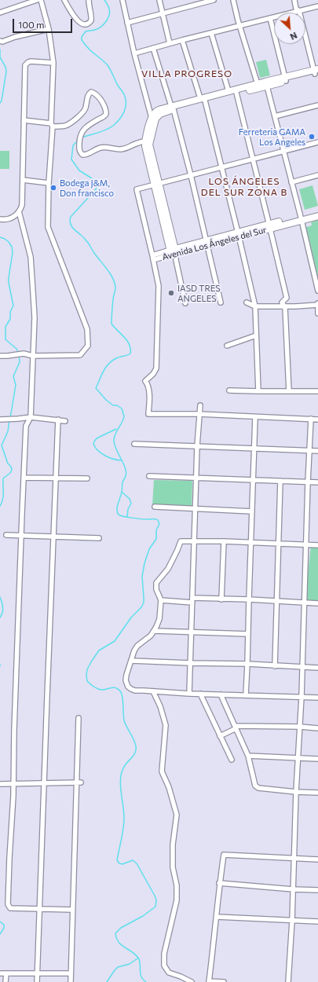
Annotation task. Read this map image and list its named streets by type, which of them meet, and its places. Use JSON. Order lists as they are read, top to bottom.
{
  "streets": {
    "street": ["Avenida Los Ángeles del Sur"]
  },
  "districts": ["VILLA PROGRESO", "LOS ÁNGELES DEL SUR ZONA B"],
  "places": ["Ferreteria GAMA Los Angeles", "Bodega J&M, Don francisco", "IASD TRES ANGELES"],
  "scale_bar": "100 m",
  "north": "bottom right"
}
